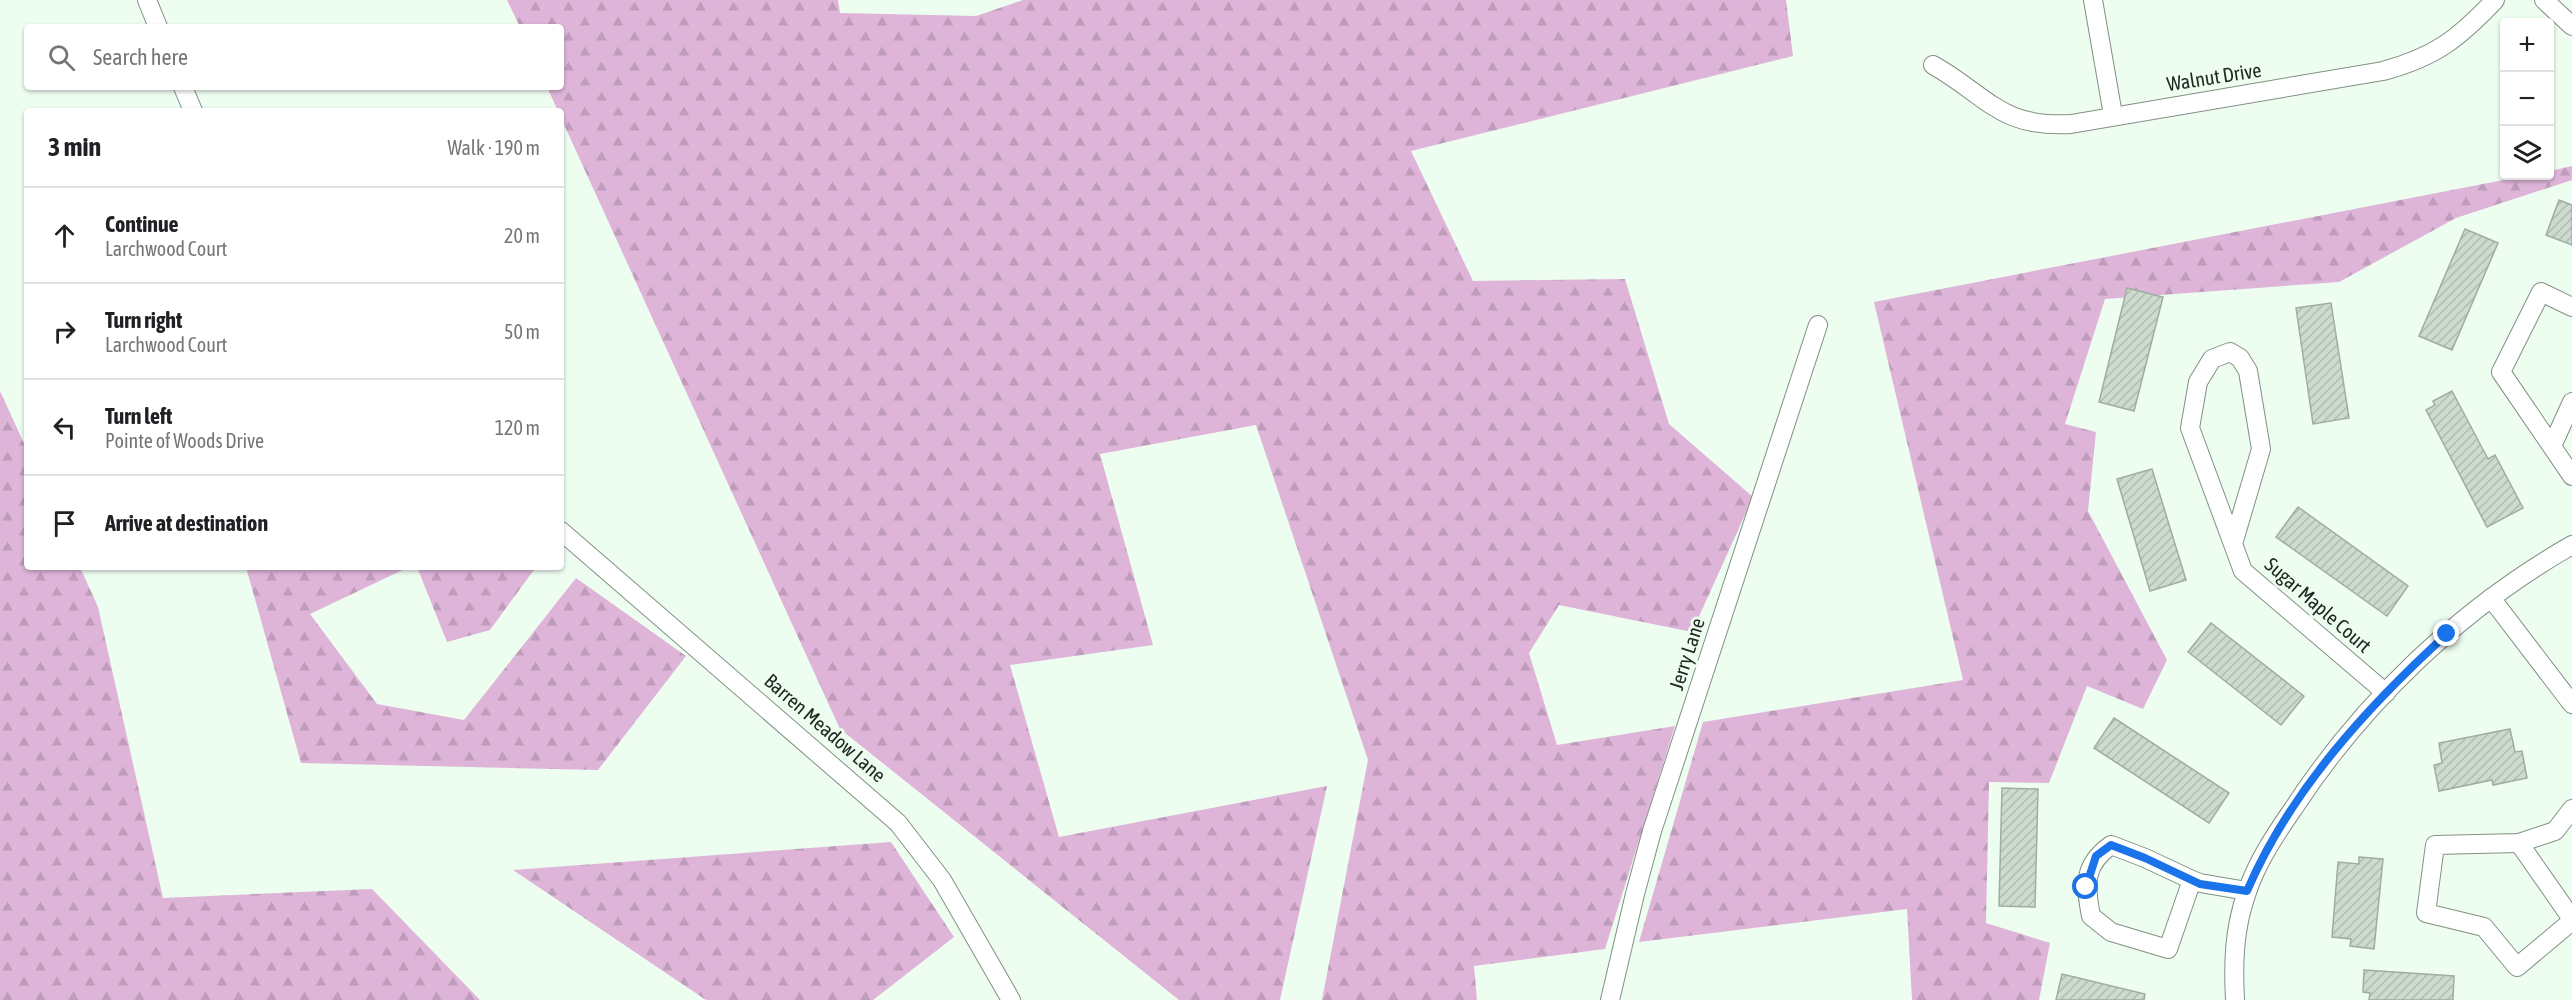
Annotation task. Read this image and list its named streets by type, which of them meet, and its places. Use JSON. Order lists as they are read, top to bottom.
{
  "streets": {
    "street": [
      "Walnut Drive",
      "Sugar Maple Court",
      "Jerry Lane",
      "Barren Meadow Lane"
    ]
  },
  "page": {
    "map_buttons": ["+", "−"],
    "search": "Search here",
    "heading": ["3 min", "Walk · 190 m"],
    "list": [
      ["Continue", "Larchwood Court", "20 m"],
      ["Turn right", "Larchwood Court", "50 m"],
      ["Turn left", "Pointe of Woods Drive", "120 m"],
      "Arrive at destination"
    ]
  }
}
